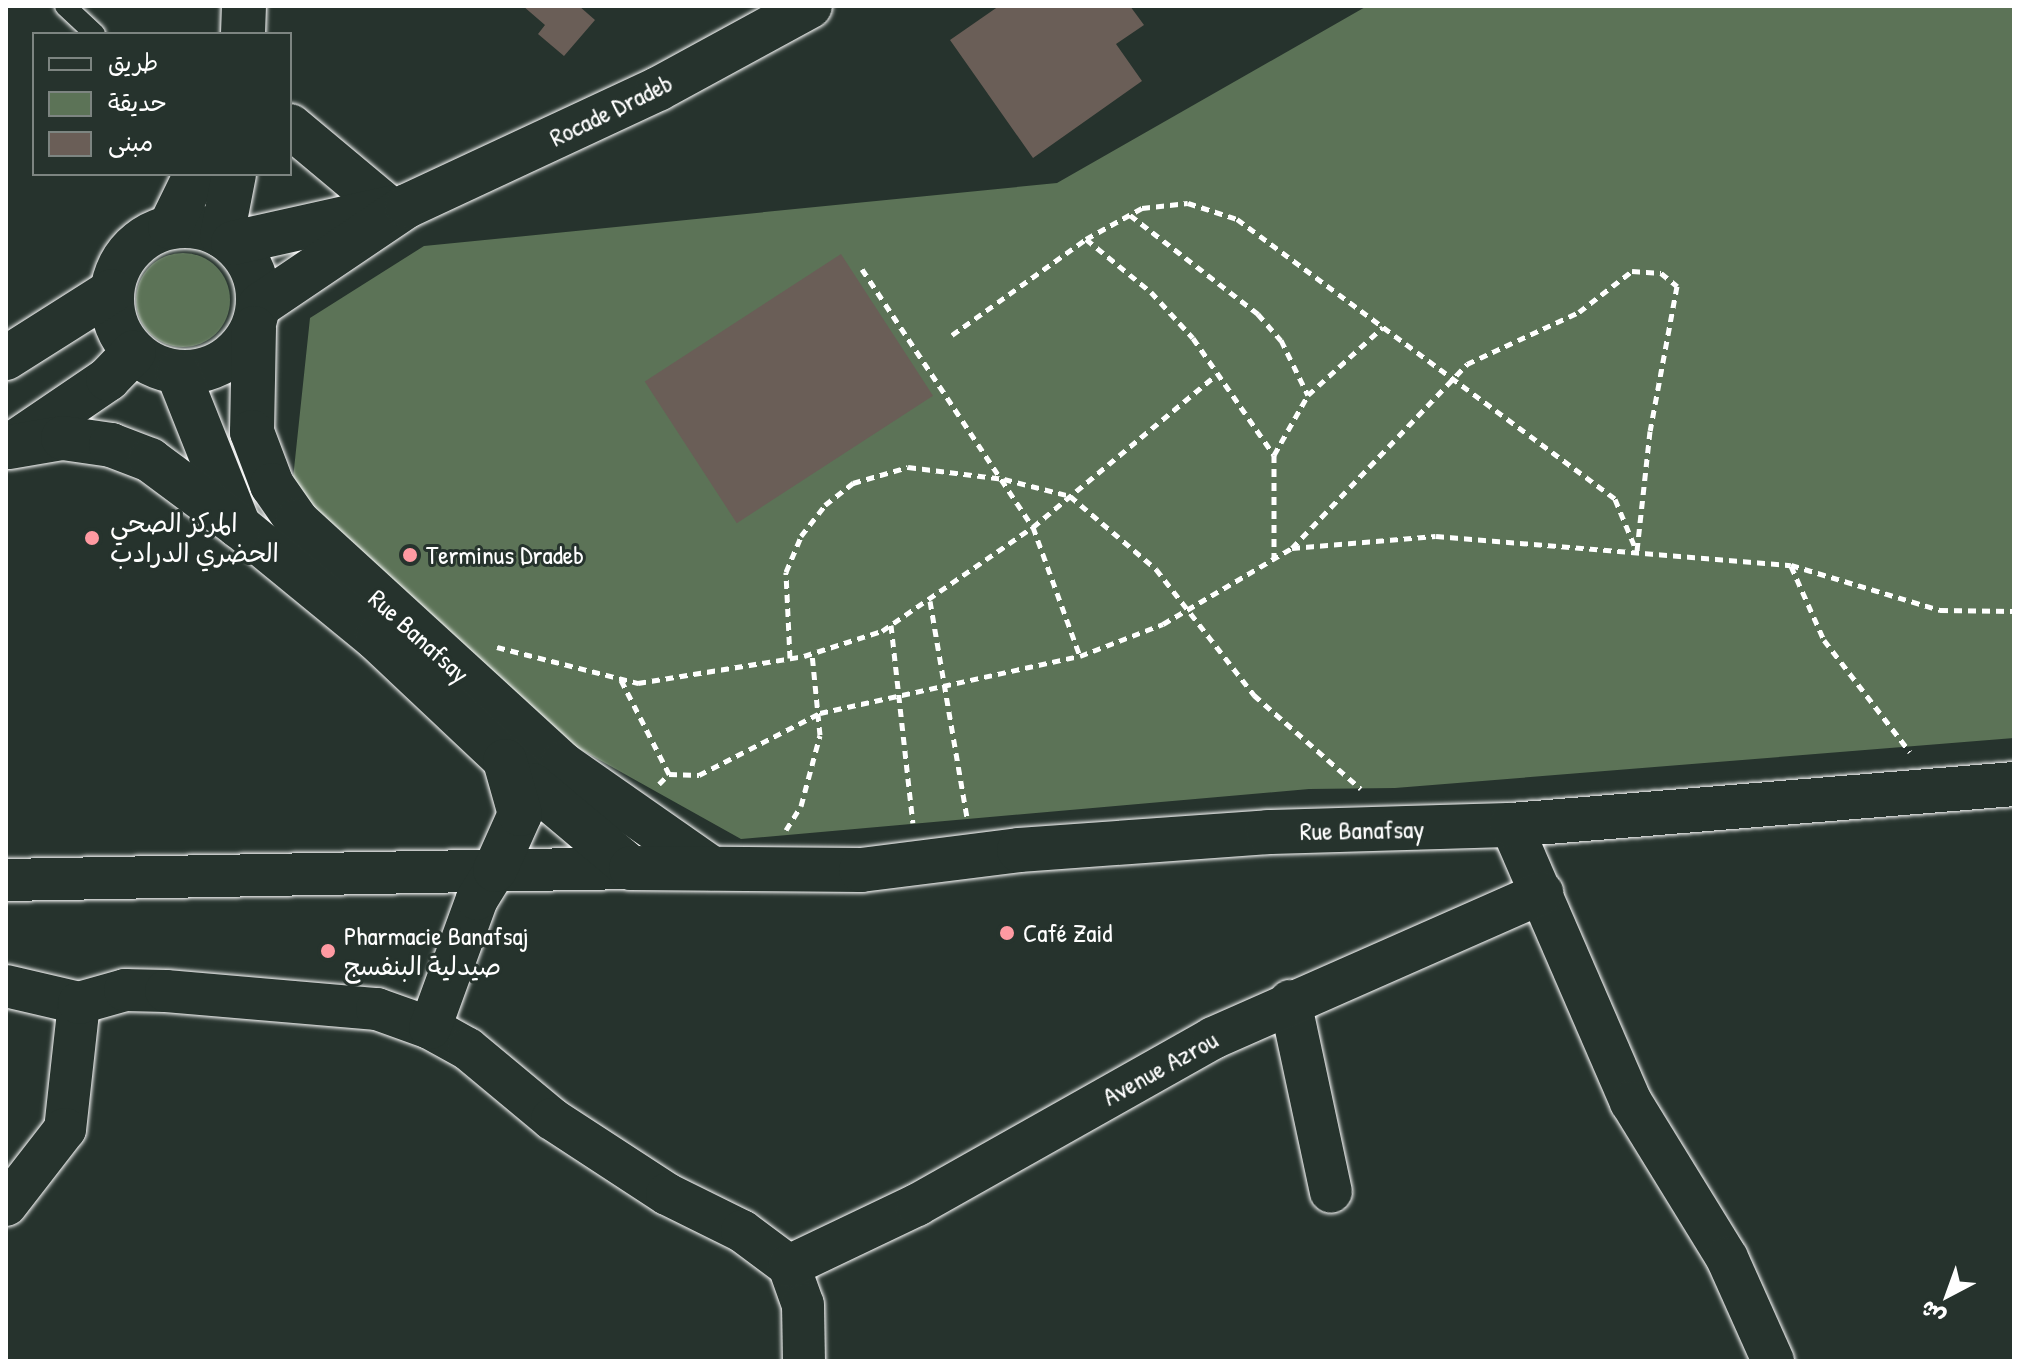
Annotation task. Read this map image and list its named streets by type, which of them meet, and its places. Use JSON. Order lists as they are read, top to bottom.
{
  "streets": {
    "main road": ["Rocade Dradeb", "Rue Banafsay"],
    "street": ["Avenue Azrou"]
  },
  "crossings": [
    ["Rocade Dradeb", "Rue Banafsay"]
  ],
  "places": [
    "المركز الصحي الحضري الدرادب",
    "Terminus Dradeb",
    "Café Zaid",
    "Pharmacie Banafsaj صيدلية البنفسج"
  ],
  "legend": ["طريق", "حديقة", "مبنى"],
  "north": "bottom left"
}
